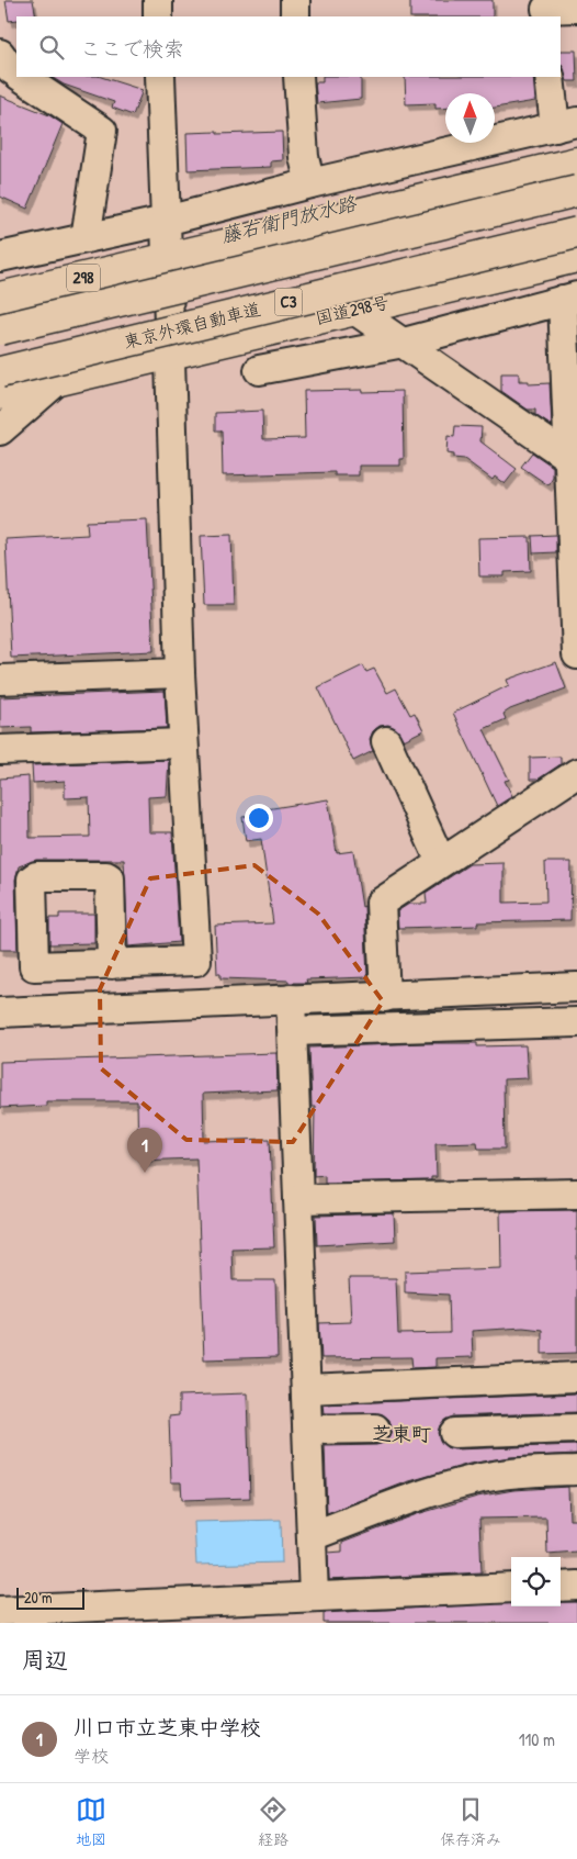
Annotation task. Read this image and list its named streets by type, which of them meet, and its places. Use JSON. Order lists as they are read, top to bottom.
{
  "streets": {
    "highway": [
      "298",
      "C3",
      "国道298号",
      "東京外環自動車道"
    ]
  },
  "districts": ["芝東町"],
  "water": ["藤右衛門放水路"],
  "scale_bar": "20 m",
  "north": "top",
  "page": {
    "search": "ここで検索",
    "pins": "1",
    "scale": "20 m",
    "heading": "周辺",
    "list": [
      {
        "mark": "1",
        "name": "川口市立芝東中学校",
        "note": "学校",
        "value": "110 m"
      }
    ],
    "nav": ["地図", "経路", "保存済み"]
  }
}
